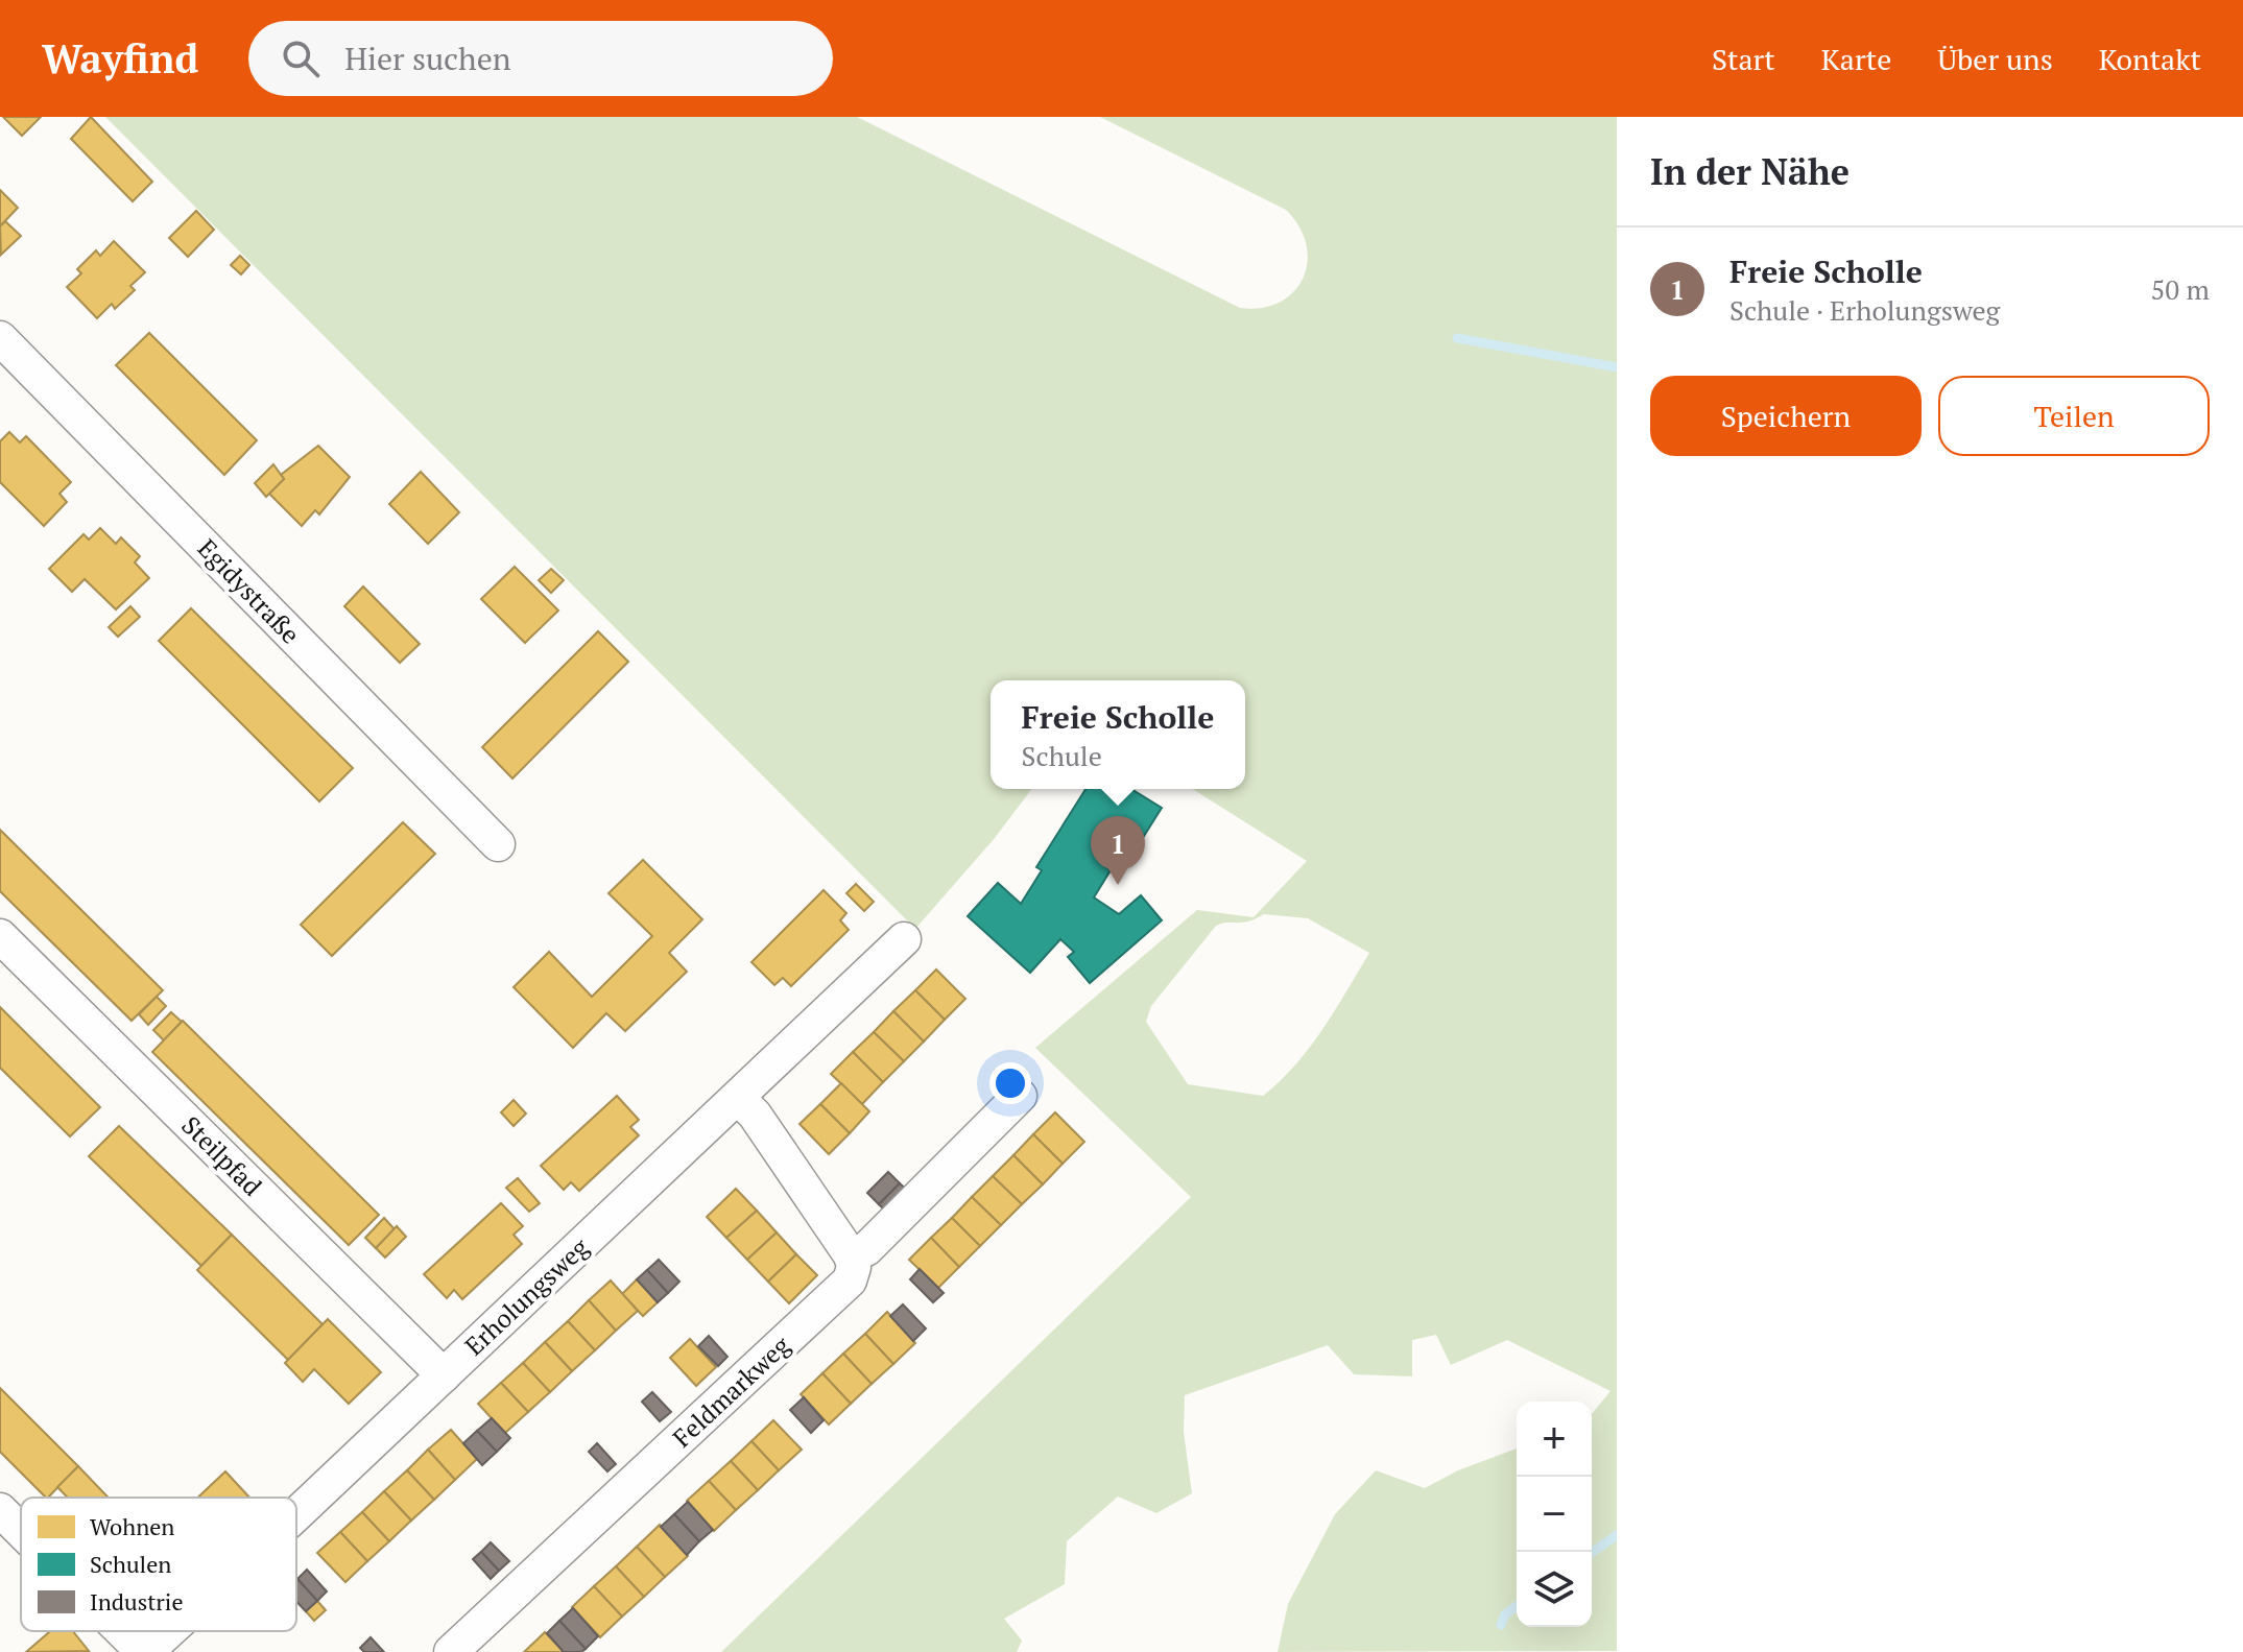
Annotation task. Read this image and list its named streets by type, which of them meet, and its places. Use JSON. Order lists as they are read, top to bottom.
{
  "streets": {
    "street": [
      "Egidystraße",
      "Steilpfad",
      "Erholungsweg",
      "Feldmarkweg"
    ]
  },
  "crossings": [
    ["Steilpfad", "Erholungsweg"]
  ],
  "legend": ["Wohnen", "Schulen", "Industrie"],
  "page": {
    "header": "Wayfind",
    "search": "Hier suchen",
    "nav": [
      "Start",
      "Karte",
      "Über uns",
      "Kontakt"
    ],
    "heading": "In der Nähe",
    "list": [
      {
        "mark": "1",
        "name": "Freie Scholle",
        "note": "Schule · Erholungsweg",
        "value": "50 m"
      }
    ],
    "buttons": ["Speichern", "Teilen"],
    "popup": ["Freie Scholle", "Schule"],
    "pins": "1",
    "map_buttons": ["+", "−"]
  }
}
